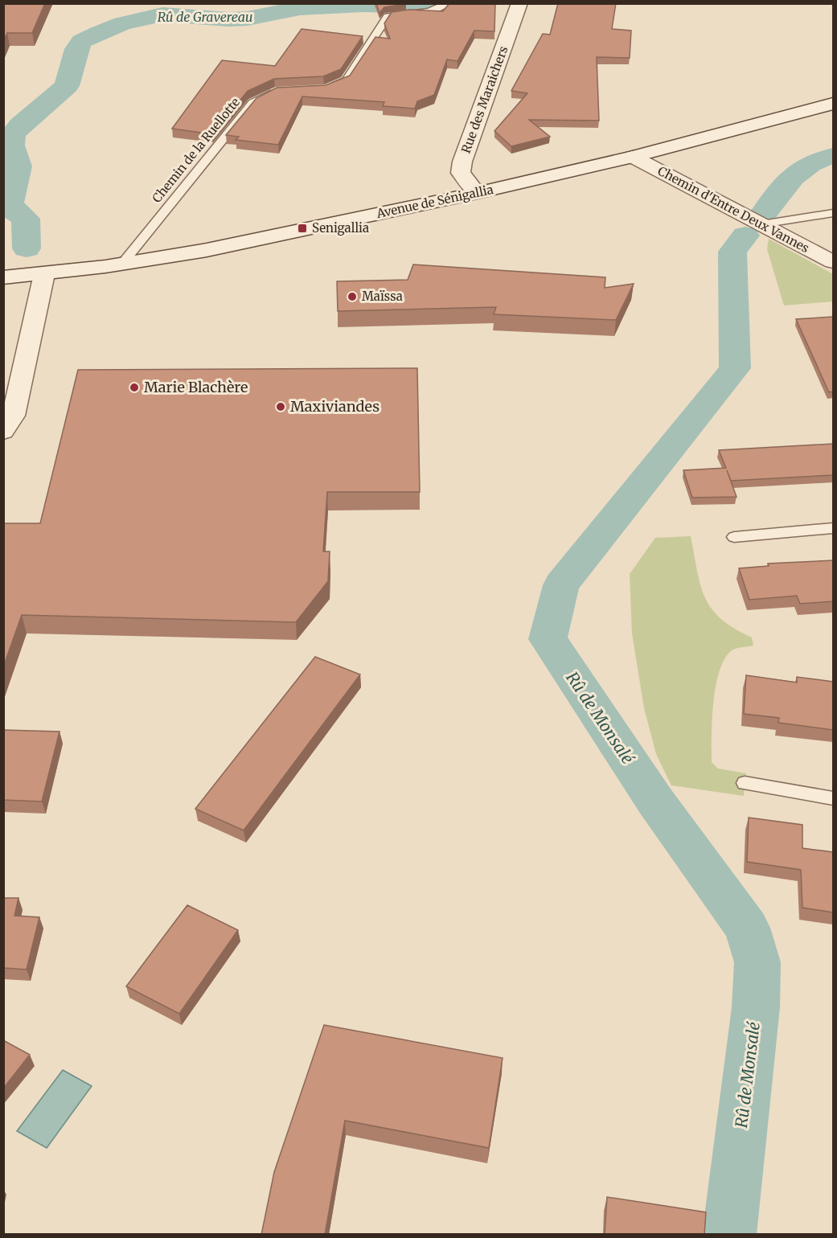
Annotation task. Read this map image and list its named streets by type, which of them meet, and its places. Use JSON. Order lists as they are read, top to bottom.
{
  "streets": {
    "main road": ["Rue des Maraichers", "Avenue de Sénigallia", "Chemin d'Entre Deux Vannes"],
    "lane": ["Chemin de la Ruellotte"]
  },
  "crossings": [
    ["Rue des Maraichers", "Avenue de Sénigallia"],
    ["Chemin de la Ruellotte", "Avenue de Sénigallia"],
    ["Avenue de Sénigallia", "Chemin d'Entre Deux Vannes"]
  ],
  "water": ["Rû de Gravereau", "Rû de Monsalé"],
  "places": {
    "transit": ["Senigallia"],
    "other": ["Maïssa", "Marie Blachère", "Maxiviandes"]
  }
}
